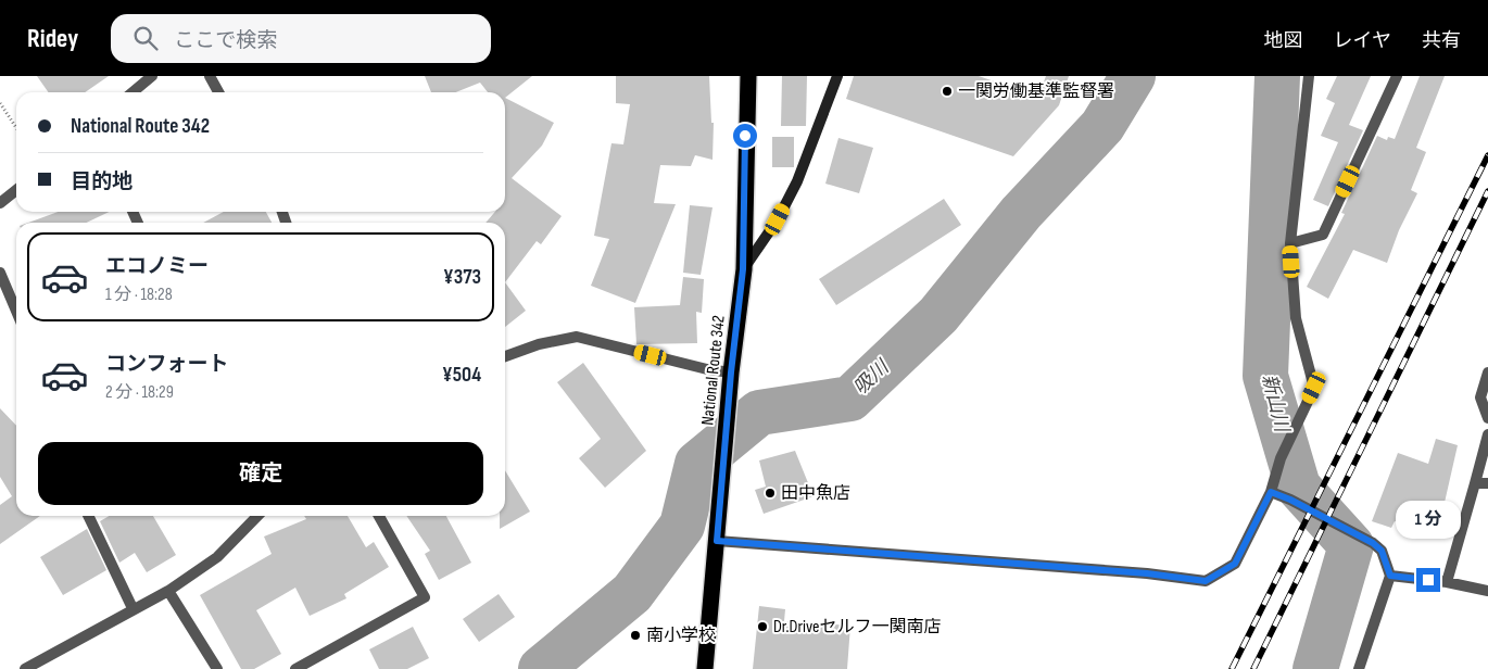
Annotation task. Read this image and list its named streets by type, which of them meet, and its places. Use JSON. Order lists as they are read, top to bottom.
{
  "streets": {
    "highway": ["National Route 342"]
  },
  "water": ["吸川", "新山川"],
  "places": [
    "一関労働基準監督署",
    "田中魚店",
    "Dr.Driveセルフ一関南店",
    "南小学校"
  ],
  "page": {
    "header": "Ridey",
    "search": "ここで検索",
    "nav": ["地図", "レイヤ", "共有"],
    "banner": ["National Route 342", "目的地"],
    "list": [
      {
        "name": "エコノミー",
        "note": "1 分 · 18:28",
        "value": "¥373"
      },
      {
        "name": "コンフォート",
        "note": "2 分 · 18:29",
        "value": "¥504"
      }
    ],
    "buttons": "確定",
    "bubble": "1 分"
  }
}
